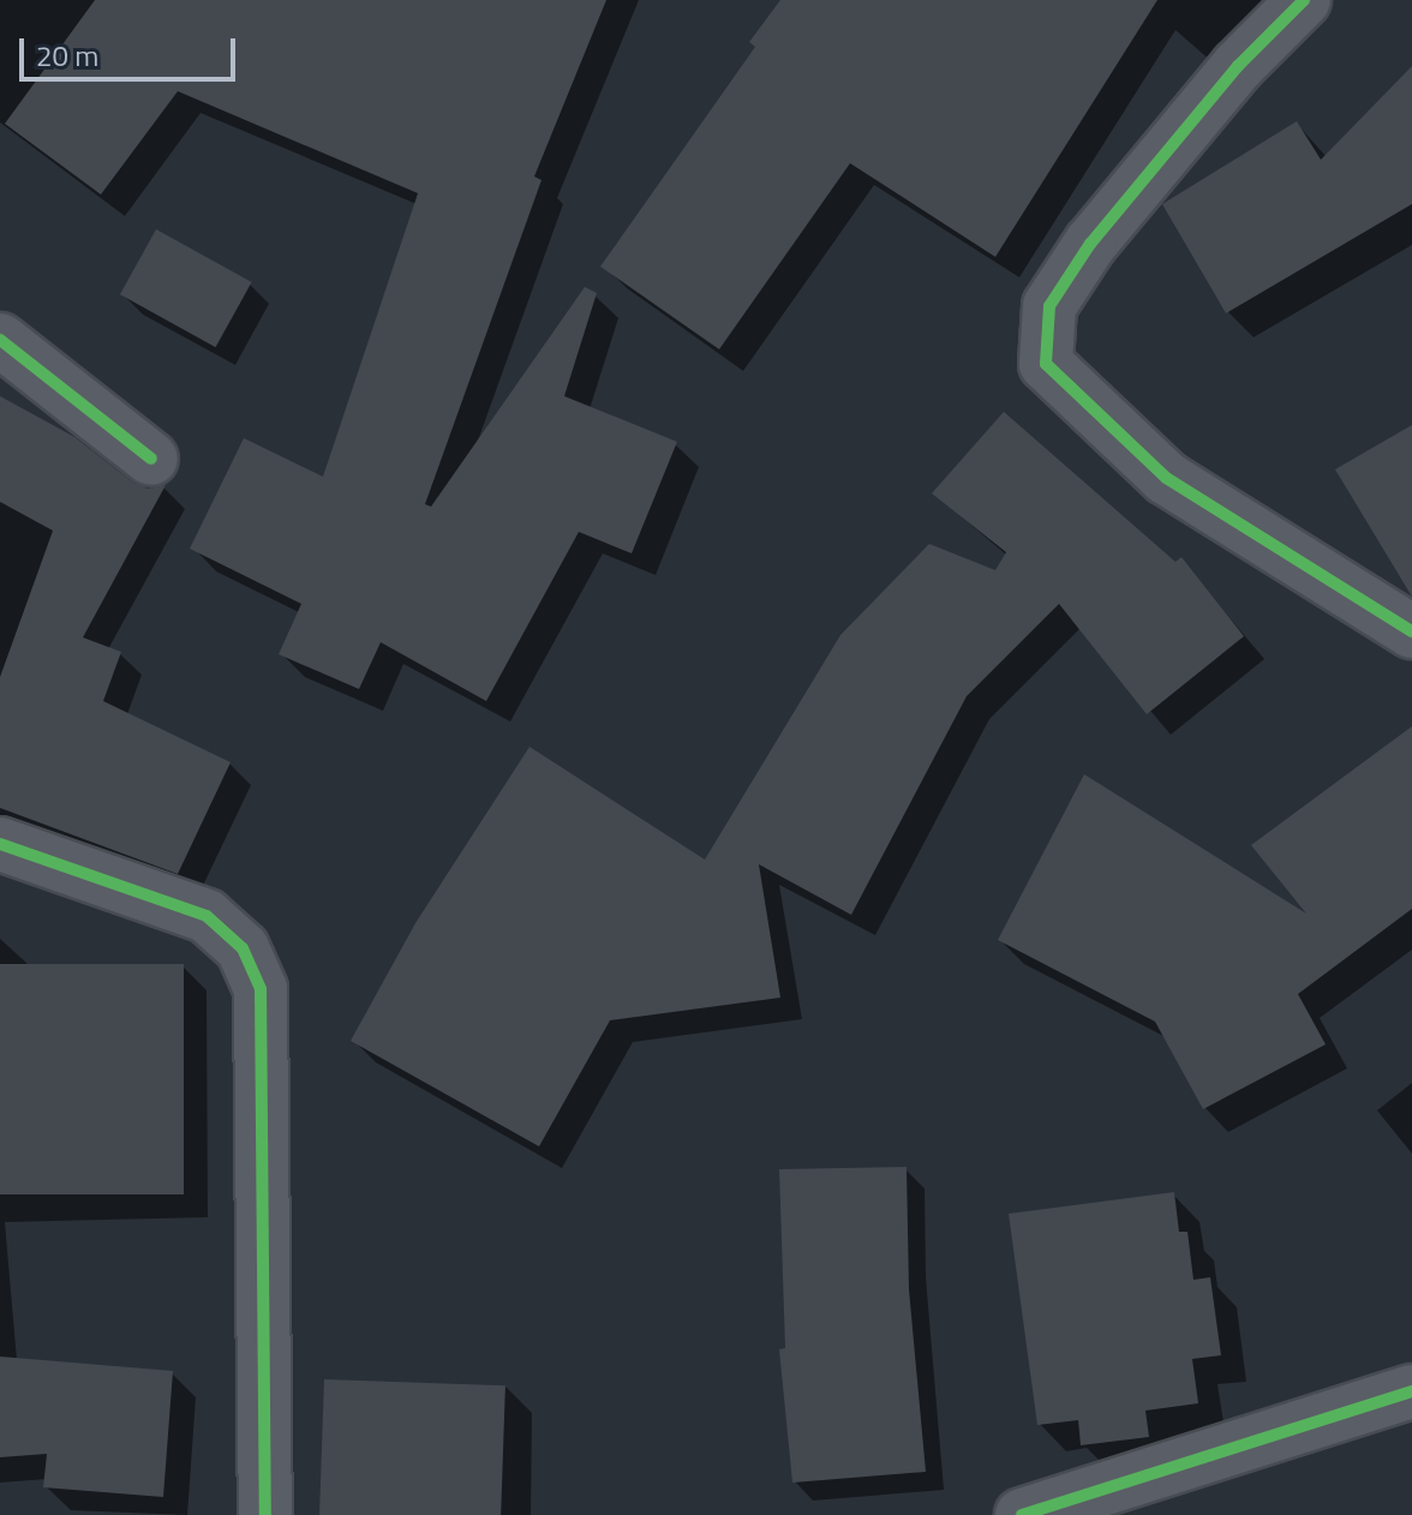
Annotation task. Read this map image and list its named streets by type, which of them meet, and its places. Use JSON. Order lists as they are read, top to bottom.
{
  "scale_bar": "20 m"
}
